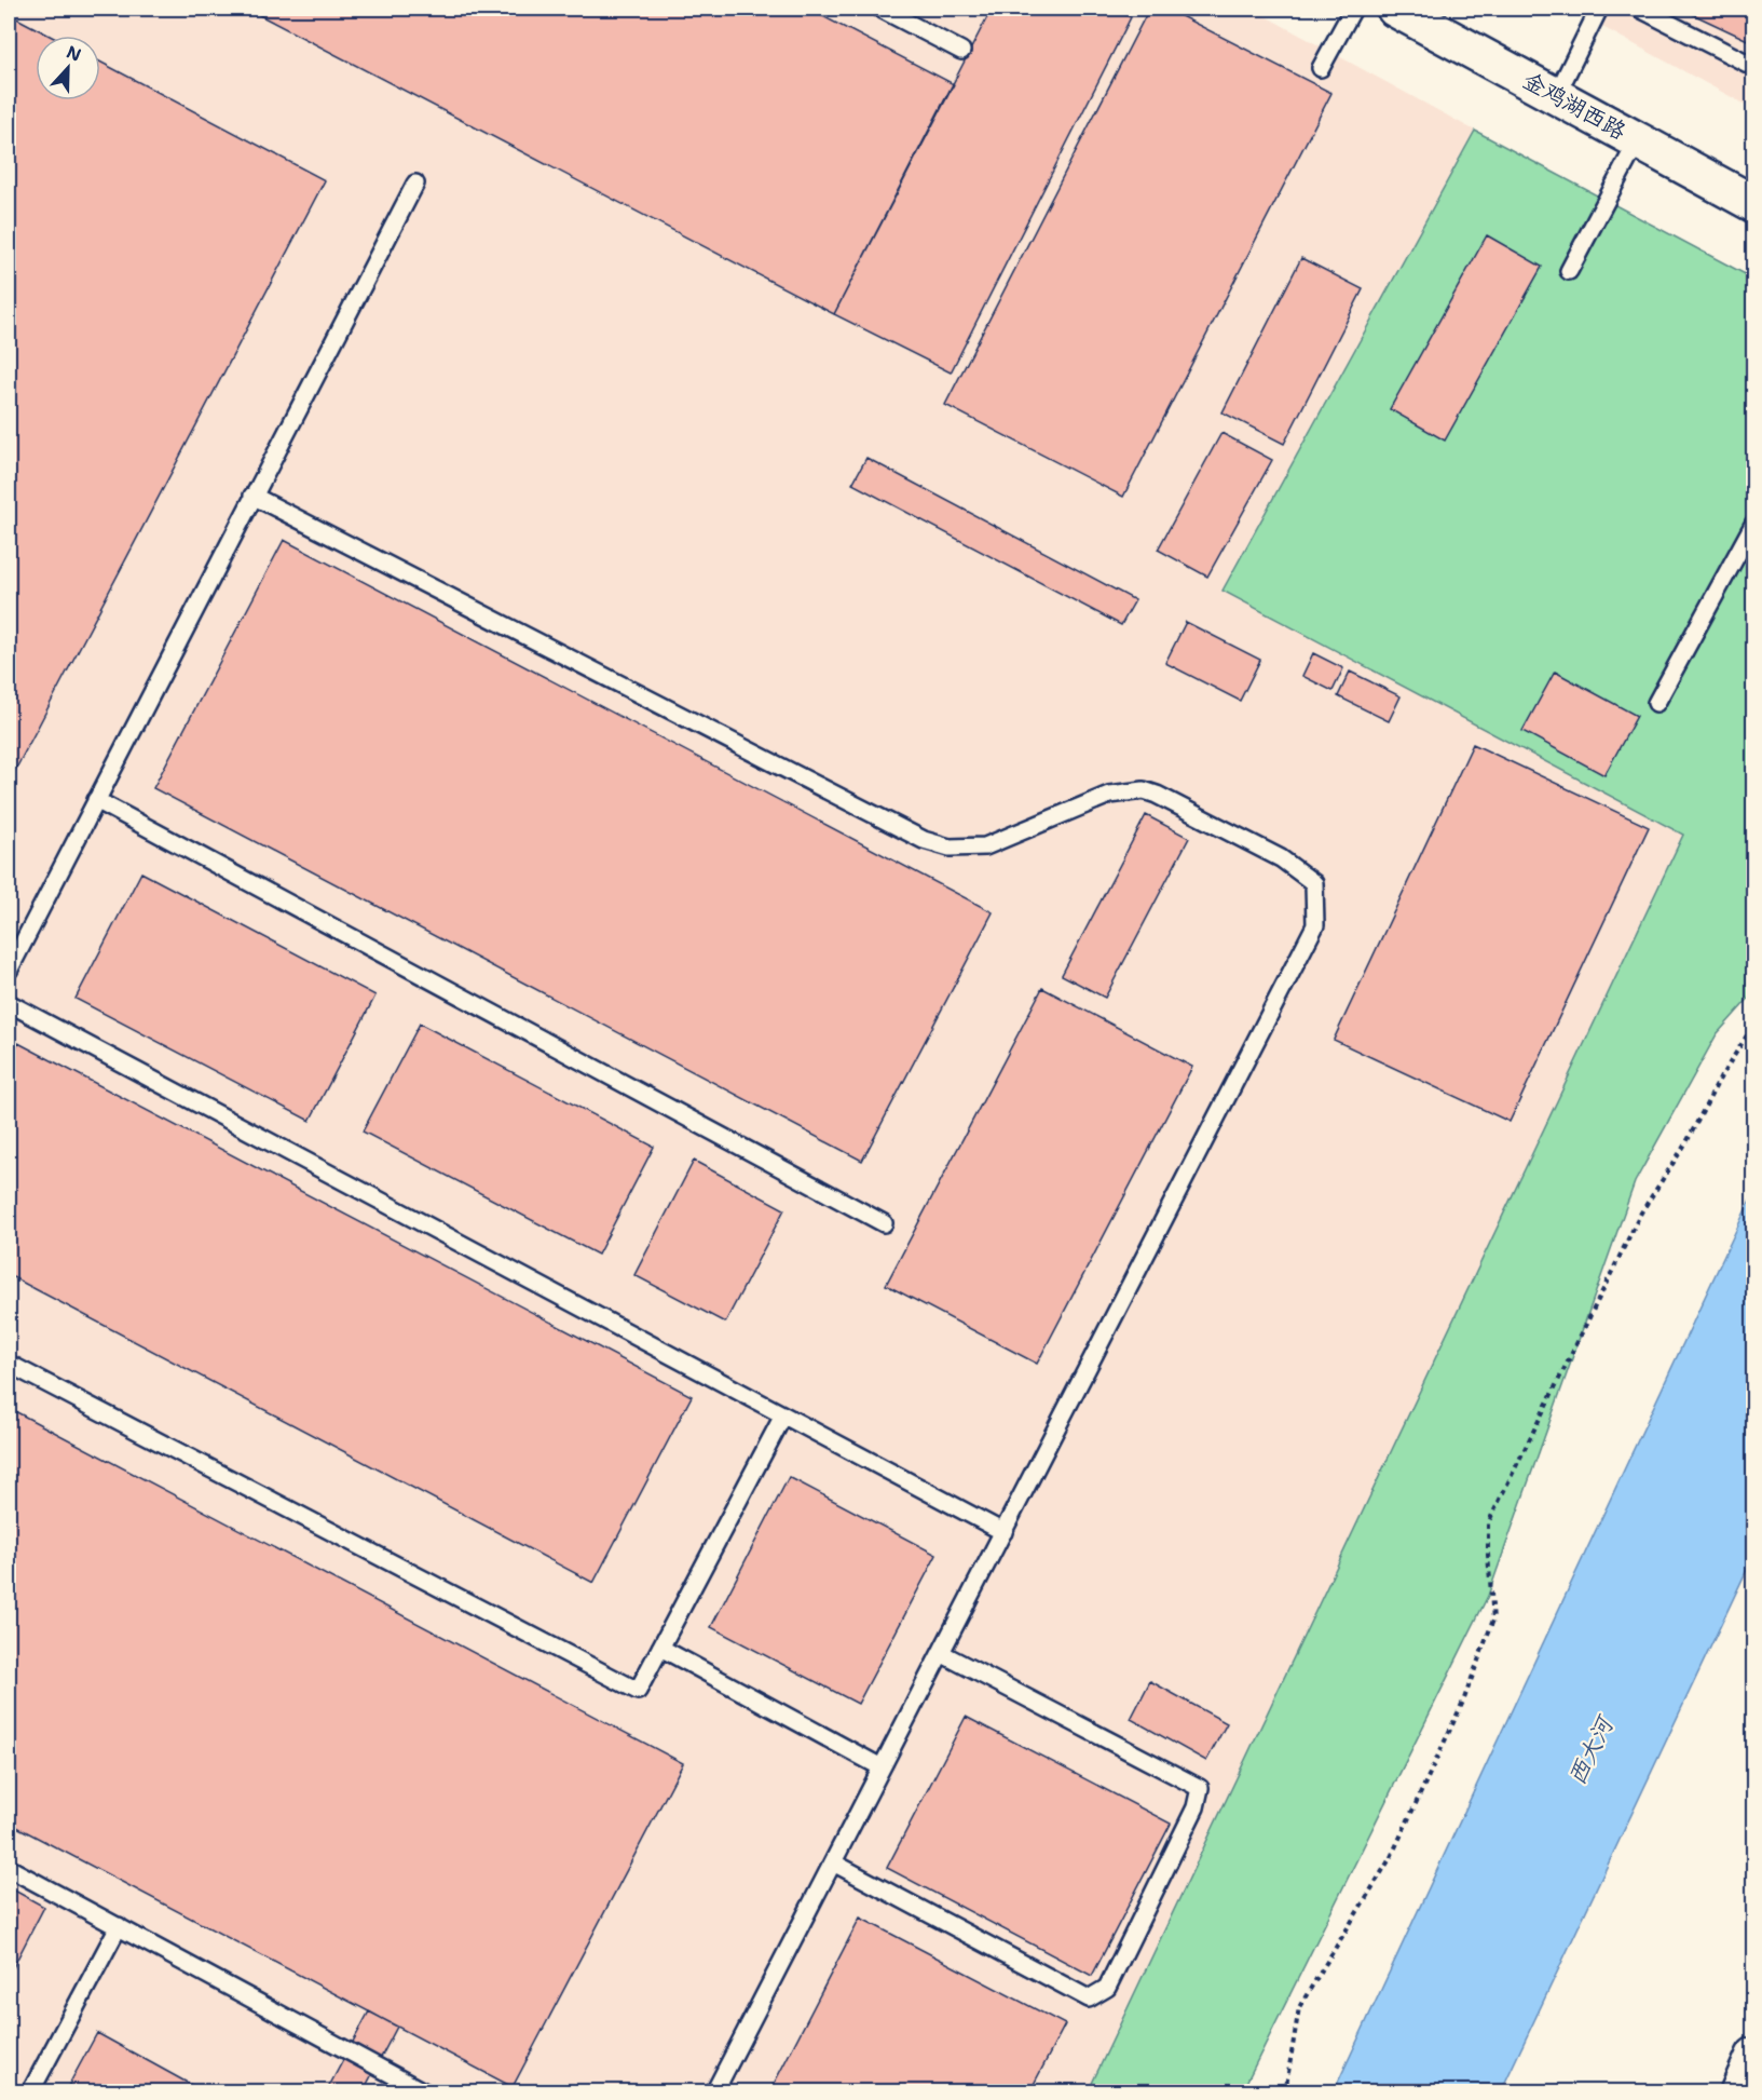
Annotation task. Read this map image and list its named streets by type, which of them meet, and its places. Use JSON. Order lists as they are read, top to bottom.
{
  "streets": {
    "street": ["金鸡湖西路"]
  },
  "water": ["西大河"],
  "north": "top"
}
